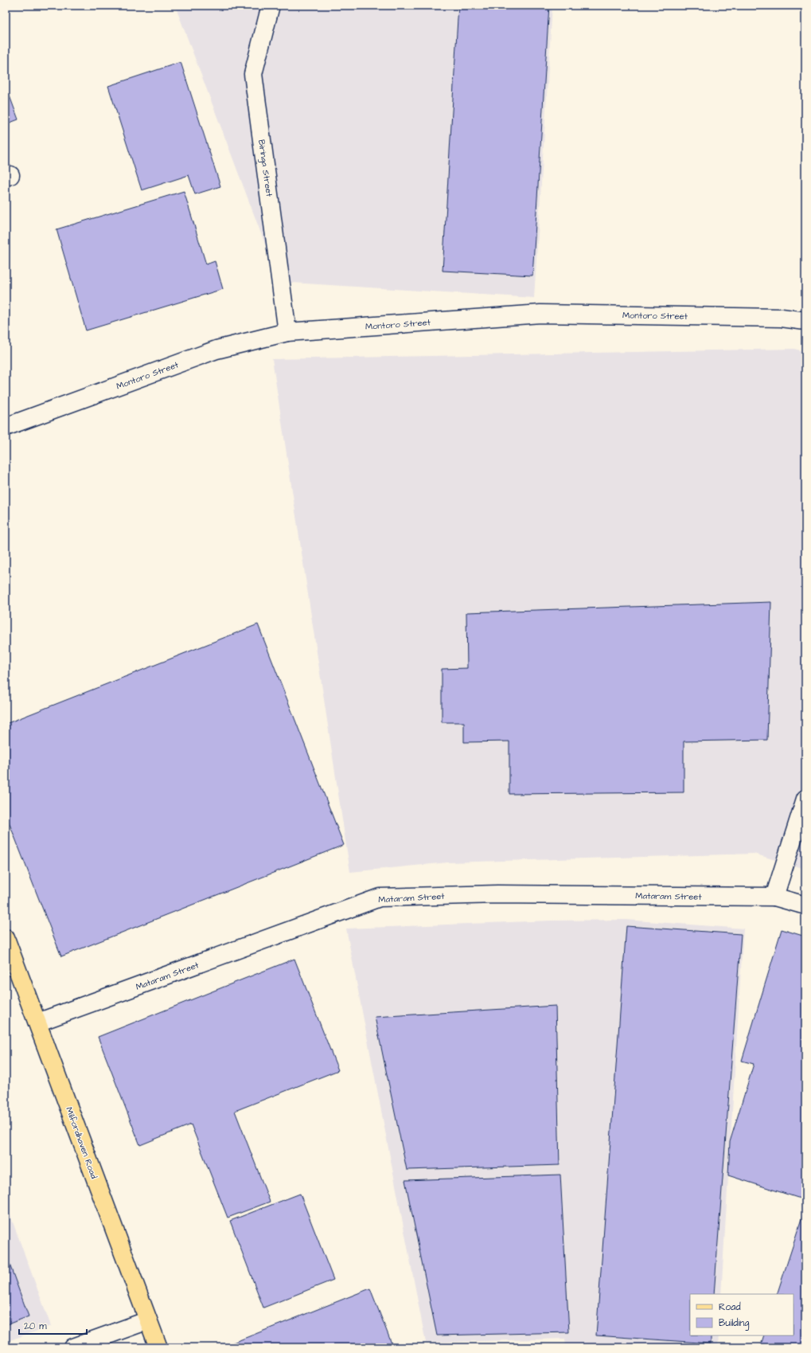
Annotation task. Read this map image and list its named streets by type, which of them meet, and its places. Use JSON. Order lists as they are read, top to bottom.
{
  "streets": {
    "main road": ["Milfordhaven Road"],
    "street": ["Biringa Street", "Montoro Street", "Mataram Street"]
  },
  "crossings": [
    ["Biringa Street", "Montoro Street"],
    ["Mataram Street", "Milfordhaven Road"]
  ],
  "legend": ["Road", "Building"],
  "scale_bar": "20 m"
}
